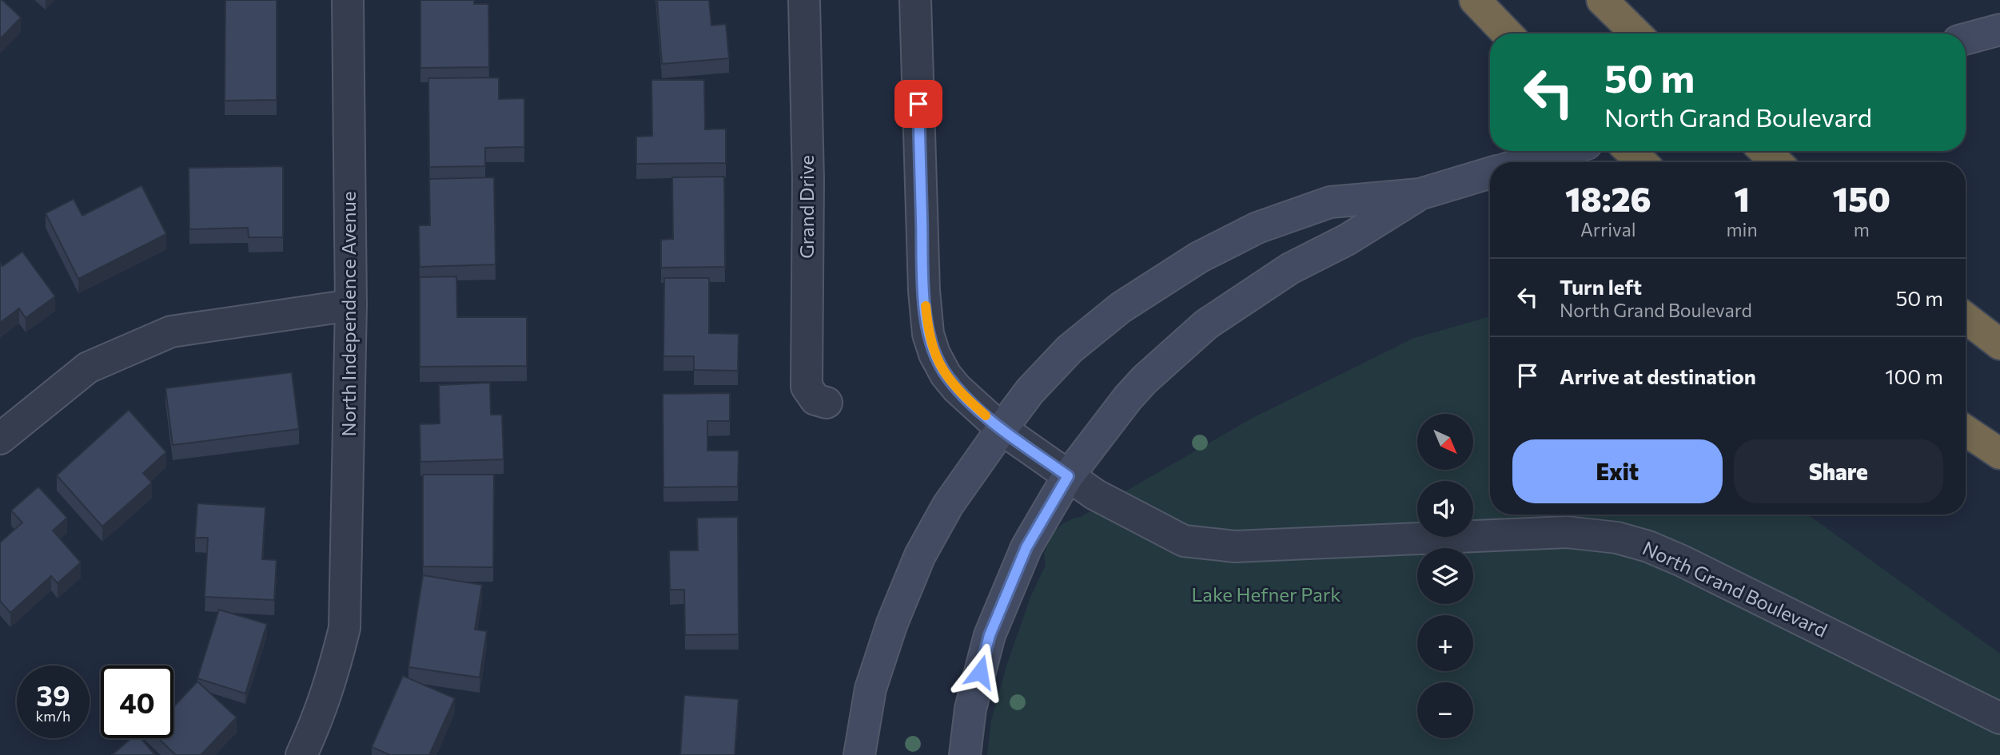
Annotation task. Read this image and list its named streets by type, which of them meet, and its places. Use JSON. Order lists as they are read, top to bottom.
{
  "streets": {
    "street": ["Grand Drive", "North Independence Avenue", "North Grand Boulevard"]
  },
  "parks": ["Lake Hefner Park"],
  "north": "bottom right",
  "page": {
    "turn": ["50 m", "North Grand Boulevard"],
    "eta": [
      "18:26",
      "Arrival",
      "1",
      "min",
      "150",
      "m"
    ],
    "list": [
      {
        "name": "Turn left",
        "note": "North Grand Boulevard",
        "value": "50 m"
      },
      {
        "name": "Arrive at destination",
        "value": "100 m"
      }
    ],
    "map_buttons": ["+", "−"],
    "buttons": ["Exit", "Share"],
    "speed": "39 km/h",
    "limit": "40"
  }
}
